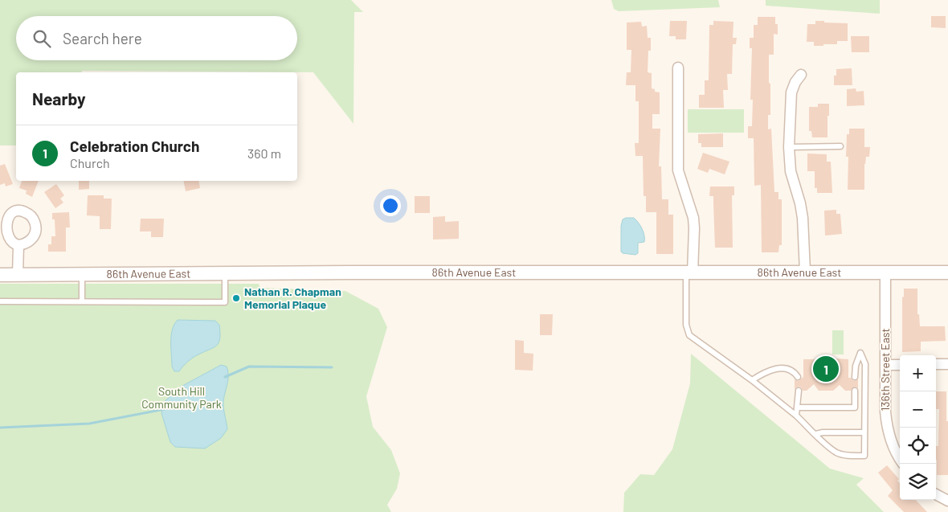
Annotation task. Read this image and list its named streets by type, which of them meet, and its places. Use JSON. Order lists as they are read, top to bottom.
{
  "streets": {
    "street": ["86th Avenue East", "136th Street East"]
  },
  "crossings": [
    ["86th Avenue East", "136th Street East"]
  ],
  "parks": ["South Hill Community Park"],
  "places": ["Nathan R. Chapman Memorial Plaque"],
  "page": {
    "search": "Search here",
    "heading": "Nearby",
    "list": [
      {
        "mark": "1",
        "name": "Celebration Church",
        "note": "Church",
        "value": "360 m"
      }
    ],
    "pins": "1",
    "map_buttons": ["+", "−"]
  }
}
